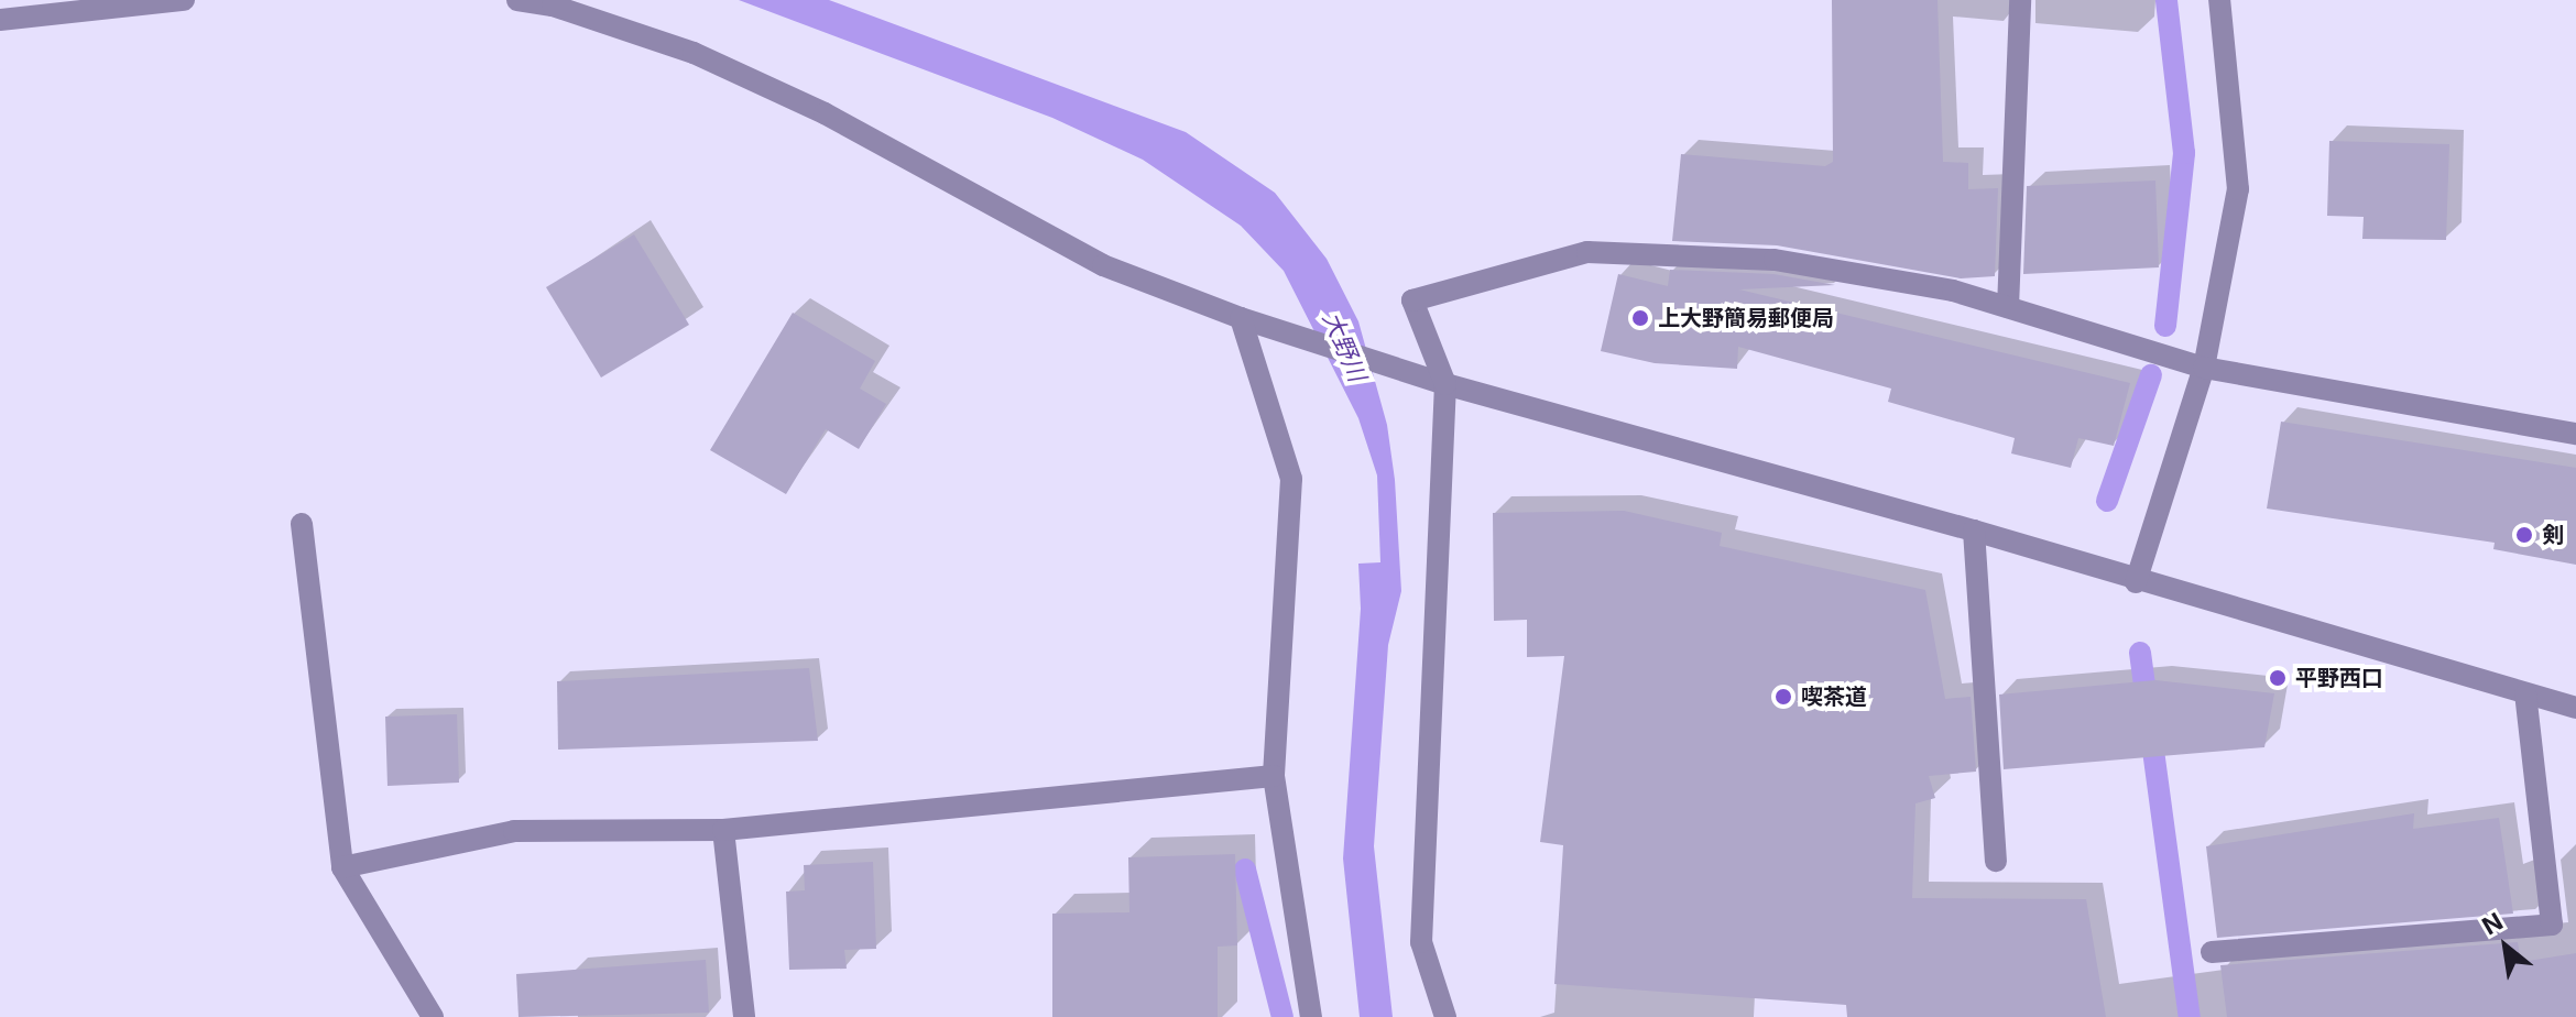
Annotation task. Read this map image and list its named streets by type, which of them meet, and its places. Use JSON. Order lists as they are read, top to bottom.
{
  "water": ["大野川"],
  "places": [
    "上大野簡易郵便局",
    "剣",
    "平野西口",
    "喫茶道"
  ],
  "north": "top left"
}
